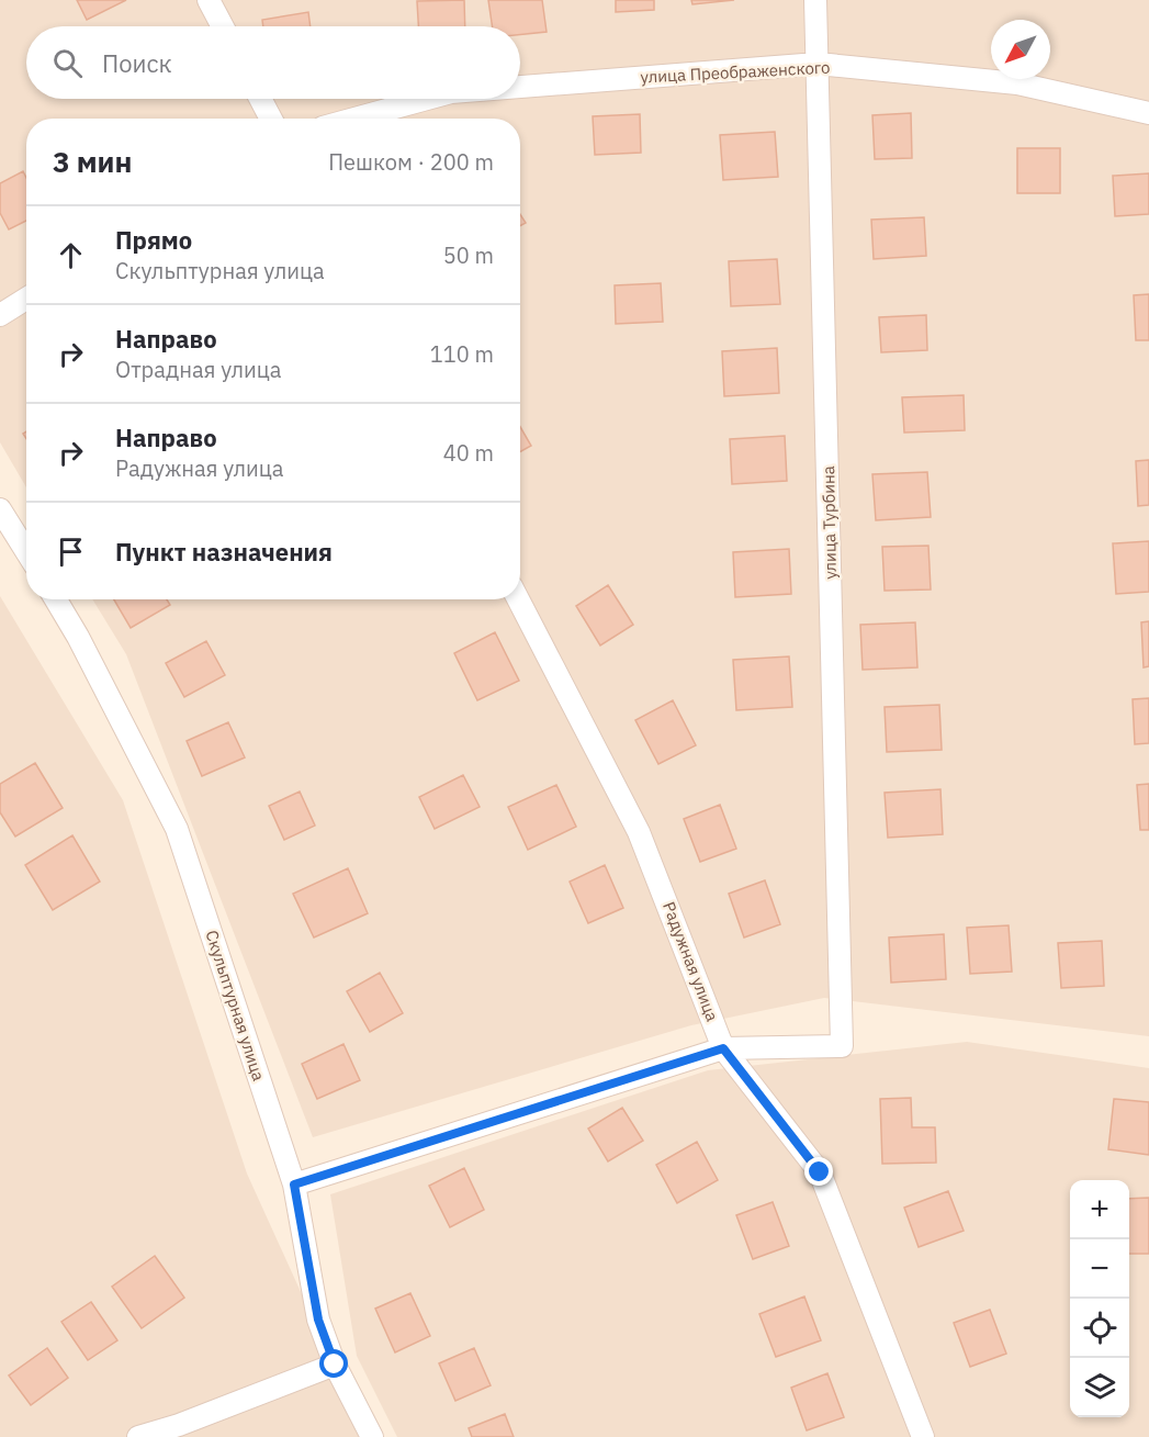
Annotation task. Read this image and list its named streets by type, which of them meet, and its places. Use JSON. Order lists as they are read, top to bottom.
{
  "streets": {
    "street": [
      "улица Преображенского",
      "улица Турбина",
      "Радужная улица",
      "Скульптурная улица"
    ]
  },
  "crossings": [
    ["улица Преображенского", "улица Турбина"],
    ["улица Турбина", "Радужная улица"]
  ],
  "north": "bottom left",
  "page": {
    "search": "Поиск",
    "heading": ["3 мин", "Пешком · 200 m"],
    "list": [
      ["Прямо", "Скульптурная улица", "50 m"],
      ["Направо", "Отрадная улица", "110 m"],
      ["Направо", "Радужная улица", "40 m"],
      "Пункт назначения"
    ],
    "map_buttons": ["+", "−"]
  }
}
